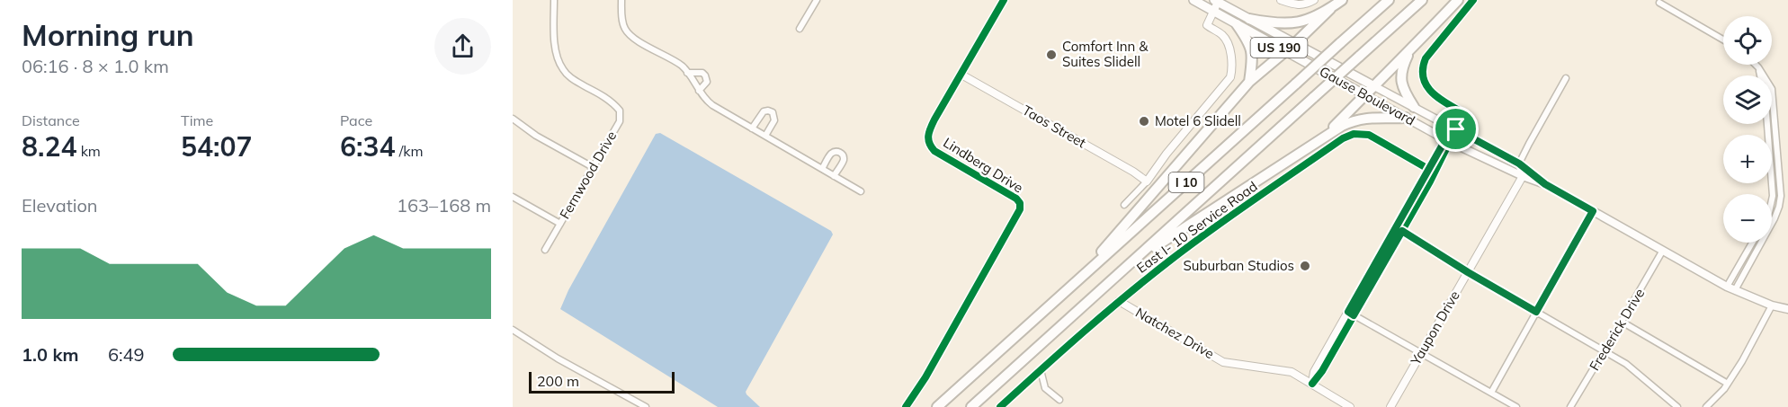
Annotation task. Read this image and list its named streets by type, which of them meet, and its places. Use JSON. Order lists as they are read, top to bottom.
{
  "streets": {
    "highway": ["I 10"],
    "main road": ["US 190", "Gause Boulevard"],
    "street": [
      "Taos Street",
      "Lindberg Drive",
      "Fernwood Drive",
      "East I- 10 Service Road",
      "Yaupon Drive",
      "Frederick Drive",
      "Natchez Drive"
    ]
  },
  "crossings": [
    ["Gause Boulevard", "Yaupon Drive"],
    ["Gause Boulevard", "Frederick Drive"],
    ["Taos Street", "Lindberg Drive"],
    ["East I- 10 Service Road", "Natchez Drive"]
  ],
  "places": ["Comfort Inn & Suites Slidell", "Motel 6 Slidell", "Suburban Studios"],
  "scale_bar": "200 m",
  "page": {
    "heading": ["Morning run", "06:16 · 8 × 1.0 km"],
    "map_buttons": ["+", "−"],
    "stats": [
      ["Distance", "8.24 km"],
      ["Time", "54:07"],
      ["Pace", "6:34 /km"]
    ],
    "chart": ["Elevation", "163–168 m"],
    "list": [
      {
        "name": "1.0 km",
        "note": "6:49"
      }
    ],
    "scale": "200 m"
  }
}
